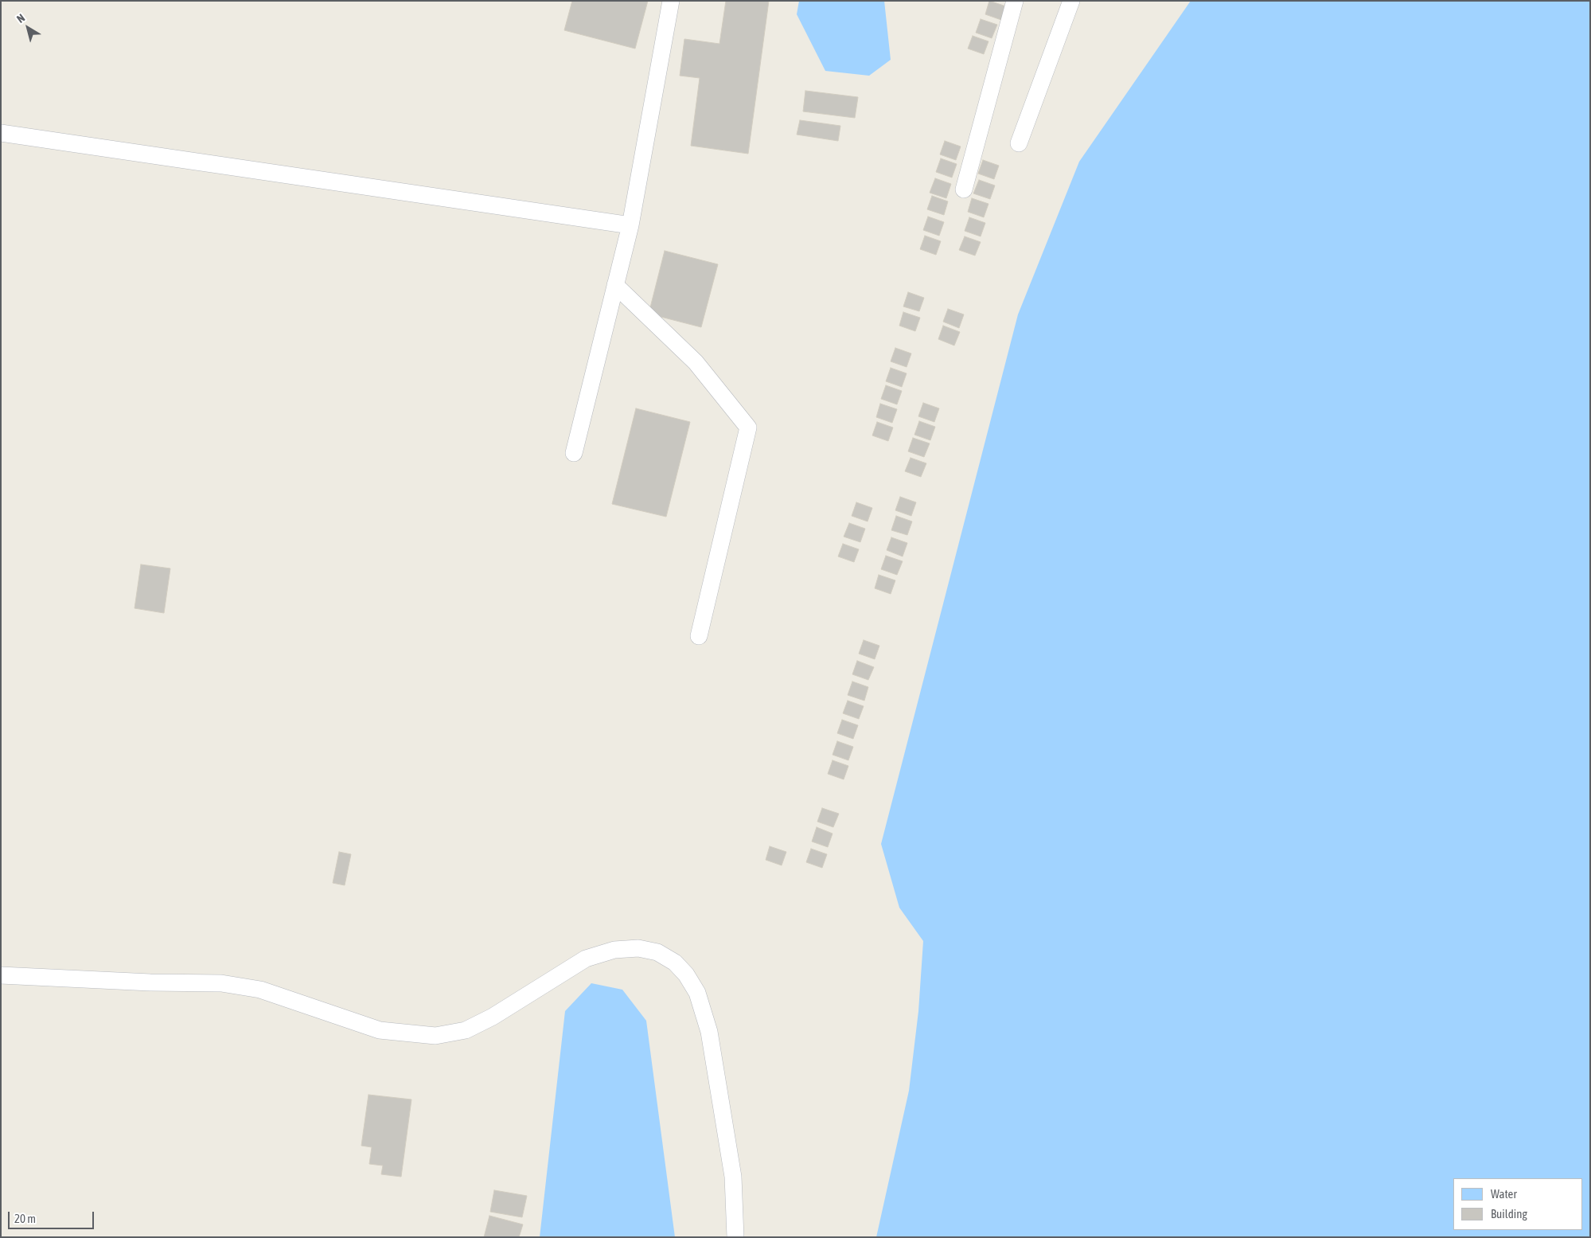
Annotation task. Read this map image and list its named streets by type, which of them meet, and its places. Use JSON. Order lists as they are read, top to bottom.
{
  "legend": ["Water", "Building"],
  "scale_bar": "20 m",
  "north": "top left"
}
